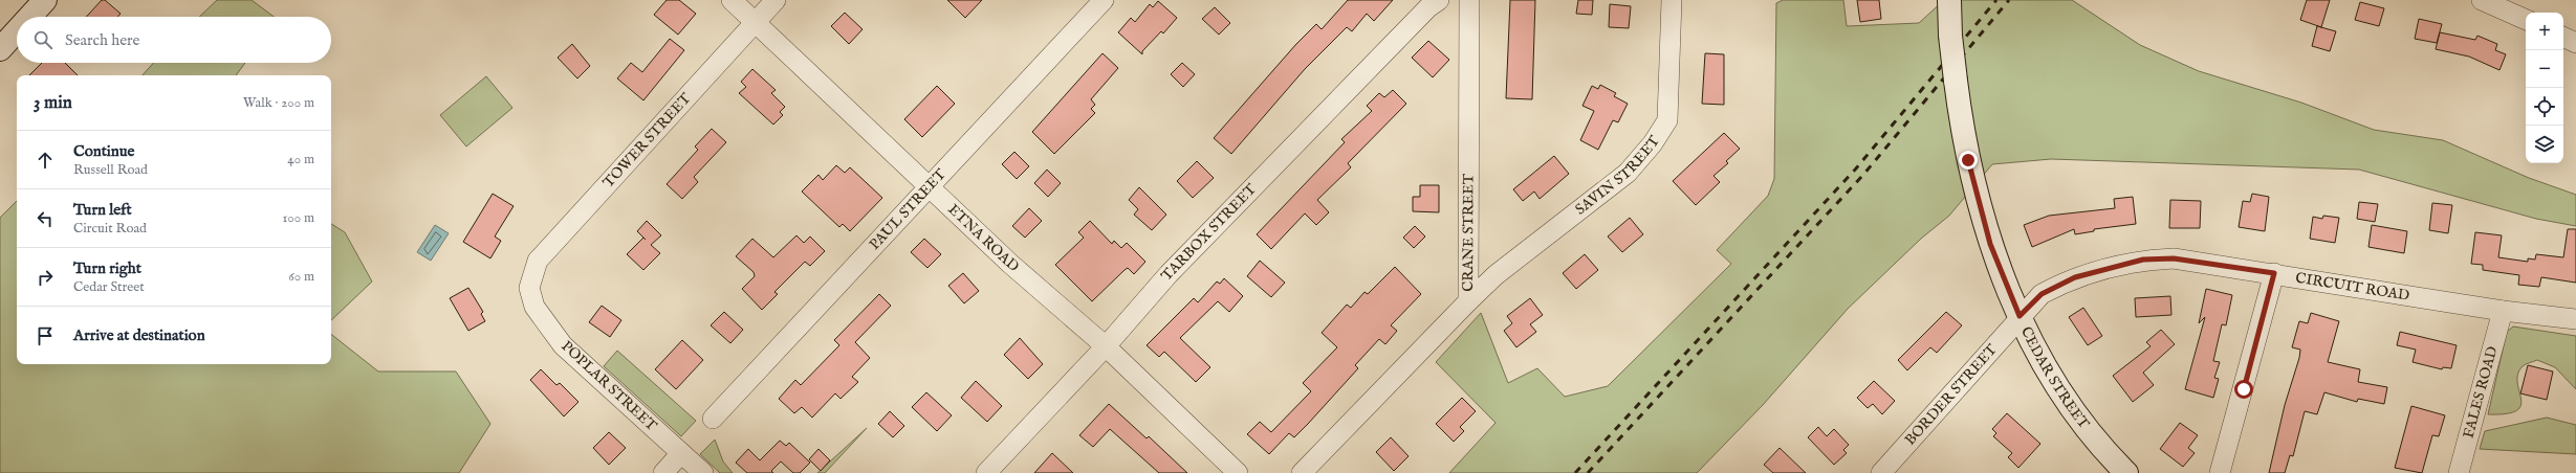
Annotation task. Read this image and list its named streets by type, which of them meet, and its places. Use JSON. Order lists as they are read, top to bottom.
{
  "streets": {
    "street": [
      "TOWER STREET",
      "SAVIN STREET",
      "PAUL STREET",
      "CRANE STREET",
      "TARBOX STREET",
      "ETNA ROAD",
      "CIRCUIT ROAD",
      "CEDAR STREET",
      "POPLAR STREET",
      "FALES ROAD",
      "BORDER STREET"
    ]
  },
  "crossings": [
    ["TOWER STREET", "ETNA ROAD"],
    ["TOWER STREET", "POPLAR STREET"],
    ["SAVIN STREET", "CRANE STREET"],
    ["PAUL STREET", "ETNA ROAD"],
    ["TARBOX STREET", "ETNA ROAD"],
    ["CIRCUIT ROAD", "CEDAR STREET"],
    ["CIRCUIT ROAD", "FALES ROAD"],
    ["CIRCUIT ROAD", "BORDER STREET"],
    ["CEDAR STREET", "BORDER STREET"]
  ],
  "page": {
    "map_buttons": ["+", "−"],
    "search": "Search here",
    "heading": ["3 min", "Walk · 200 m"],
    "list": [
      ["Continue", "Russell Road", "40 m"],
      ["Turn left", "Circuit Road", "100 m"],
      ["Turn right", "Cedar Street", "60 m"],
      "Arrive at destination"
    ]
  }
}
